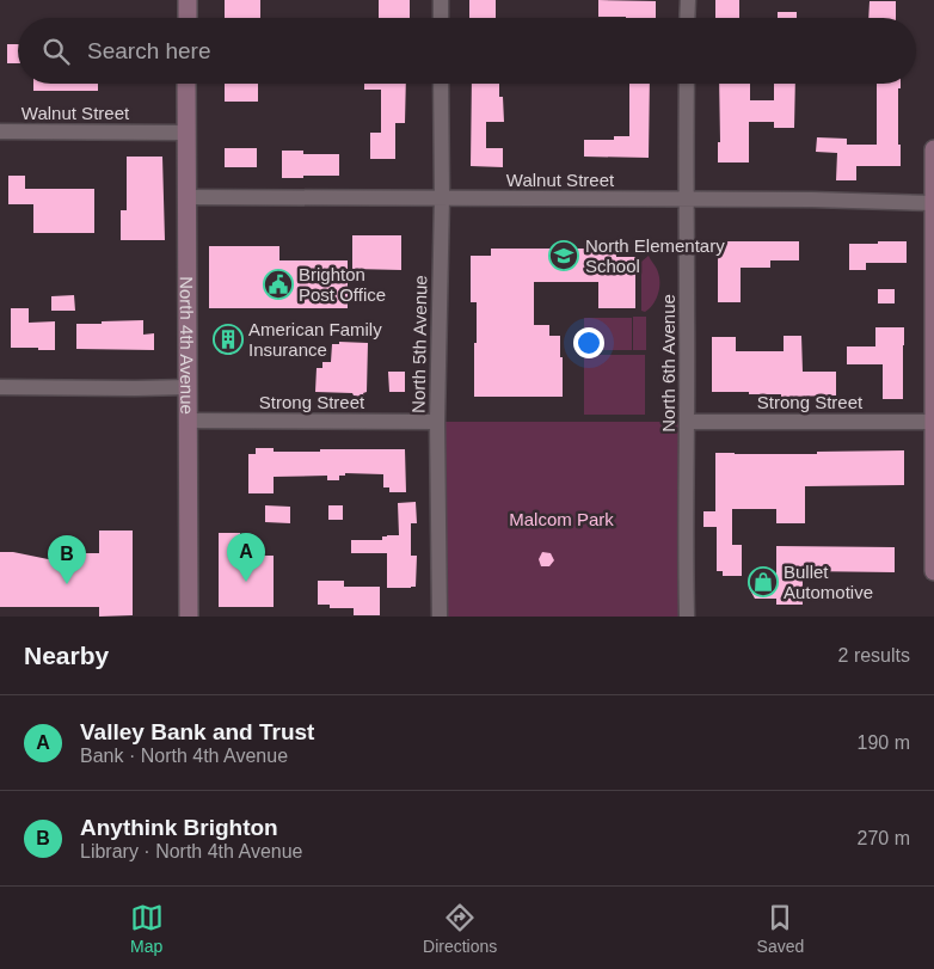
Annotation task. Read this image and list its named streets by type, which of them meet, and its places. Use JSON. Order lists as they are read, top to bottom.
{
  "streets": {
    "street": [
      "Walnut Street",
      "North 5th Avenue",
      "North 4th Avenue",
      "North 6th Avenue",
      "Strong Street"
    ]
  },
  "crossings": [
    ["Walnut Street", "North 5th Avenue"],
    ["Walnut Street", "North 4th Avenue"],
    ["Walnut Street", "North 6th Avenue"],
    ["North 5th Avenue", "Strong Street"],
    ["North 4th Avenue", "Strong Street"],
    ["North 6th Avenue", "Strong Street"]
  ],
  "parks": ["Malcom Park"],
  "places": {
    "school or university": ["North Elementary School"],
    "public building": ["Brighton Post Office"],
    "building": ["American Family Insurance"],
    "shop": ["Bullet Automotive"]
  },
  "page": {
    "search": "Search here",
    "pins": ["A", "B"],
    "heading": ["Nearby", "2 results"],
    "list": [
      {
        "mark": "A",
        "name": "Valley Bank and Trust",
        "note": "Bank · North 4th Avenue",
        "value": "190 m"
      },
      {
        "mark": "B",
        "name": "Anythink Brighton",
        "note": "Library · North 4th Avenue",
        "value": "270 m"
      }
    ],
    "nav": ["Map", "Directions", "Saved"]
  }
}
